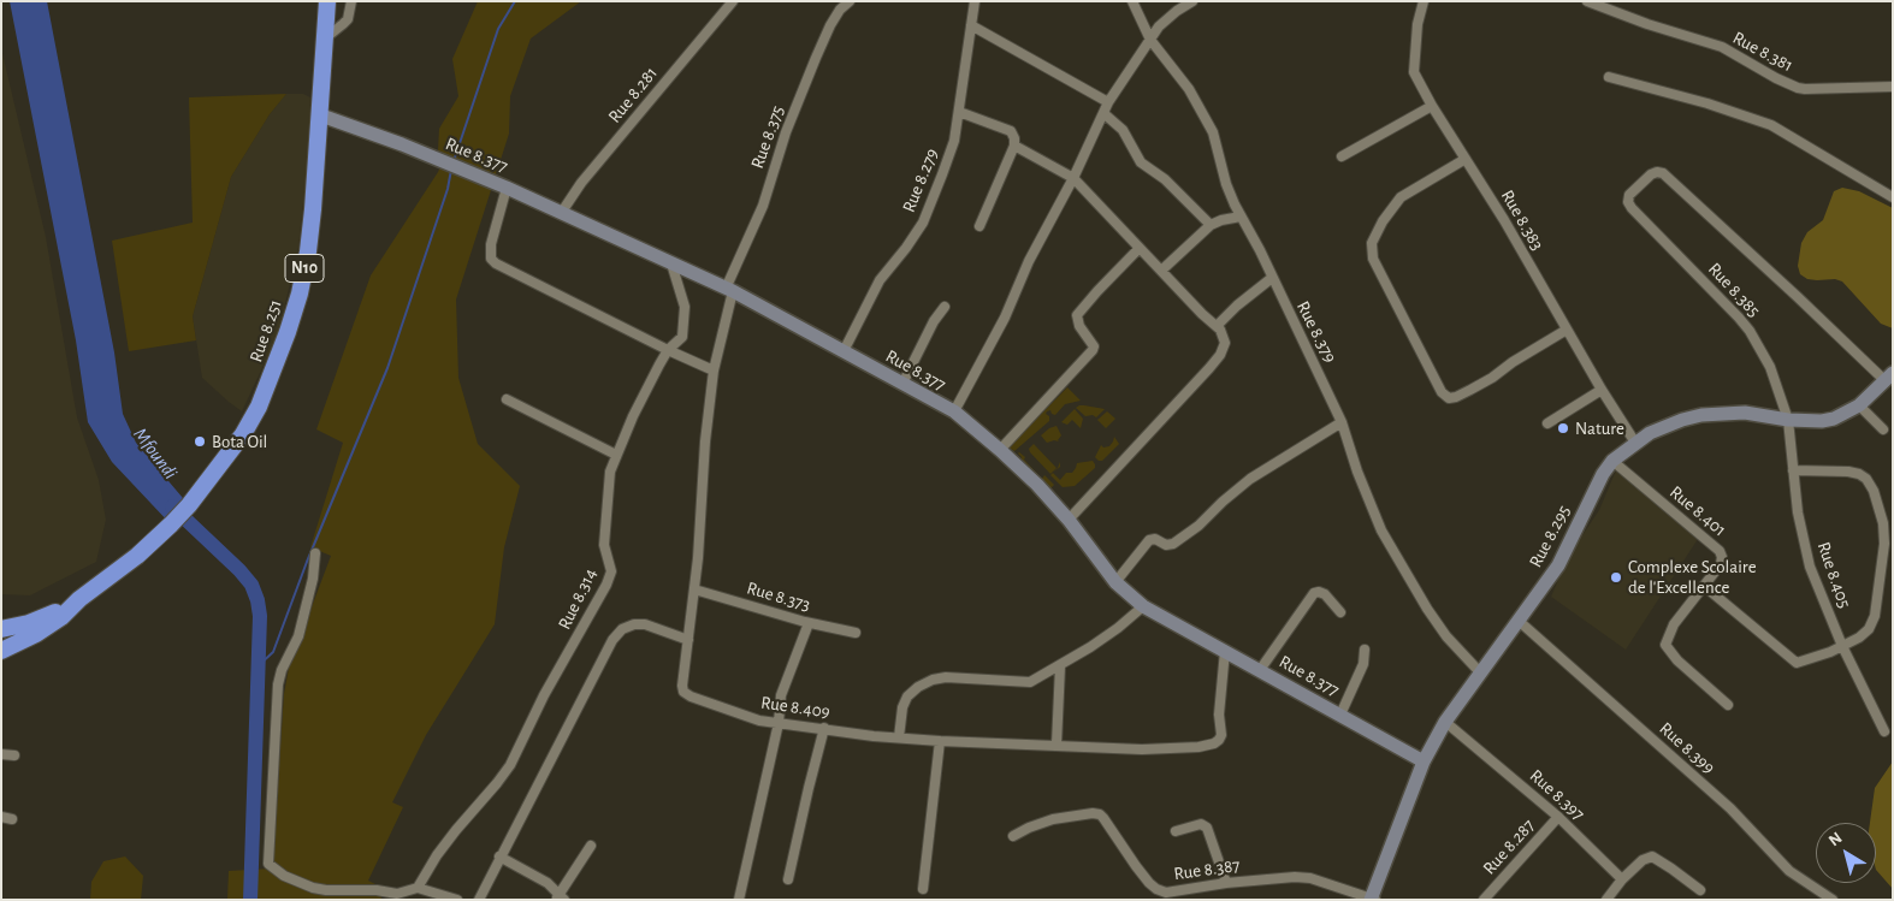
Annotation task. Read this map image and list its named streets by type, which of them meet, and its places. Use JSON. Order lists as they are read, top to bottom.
{
  "streets": {
    "highway": ["N10", "Rue 8.251"],
    "street": [
      "Rue 8.381",
      "Rue 8.281",
      "Rue 8.375",
      "Rue 8.377",
      "Rue 8.279",
      "Rue 8.383",
      "Rue 8.385",
      "Rue 8.379",
      "Rue 8.401",
      "Rue 8.295",
      "Rue 8.405",
      "Rue 8.373",
      "Rue 8.314",
      "Rue 8.409",
      "Rue 8.399",
      "Rue 8.397",
      "Rue 8.287",
      "Rue 8.387"
    ]
  },
  "crossings": [
    ["Rue 8.281", "Rue 8.377"],
    ["Rue 8.375", "Rue 8.377"],
    ["Rue 8.375", "Rue 8.409"],
    ["Rue 8.377", "Rue 8.279"],
    ["Rue 8.377", "Rue 8.251"],
    ["Rue 8.377", "Rue 8.295"],
    ["Rue 8.377", "Rue 8.314"],
    ["Rue 8.377", "Rue 8.409"],
    ["Rue 8.383", "Rue 8.295"],
    ["Rue 8.385", "Rue 8.295"],
    ["Rue 8.385", "Rue 8.405"],
    ["Rue 8.379", "Rue 8.295"],
    ["Rue 8.401", "Rue 8.295"],
    ["Rue 8.295", "Rue 8.405"],
    ["Rue 8.295", "Rue 8.399"],
    ["Rue 8.295", "Rue 8.397"],
    ["Rue 8.295", "Rue 8.387"],
    ["Rue 8.373", "Rue 8.409"],
    ["Rue 8.397", "Rue 8.287"]
  ],
  "water": ["Mfoundi"],
  "places": ["Nature", "Bota Oil", "Complexe Scolaire de l'Excellence"],
  "north": "top left"
}
